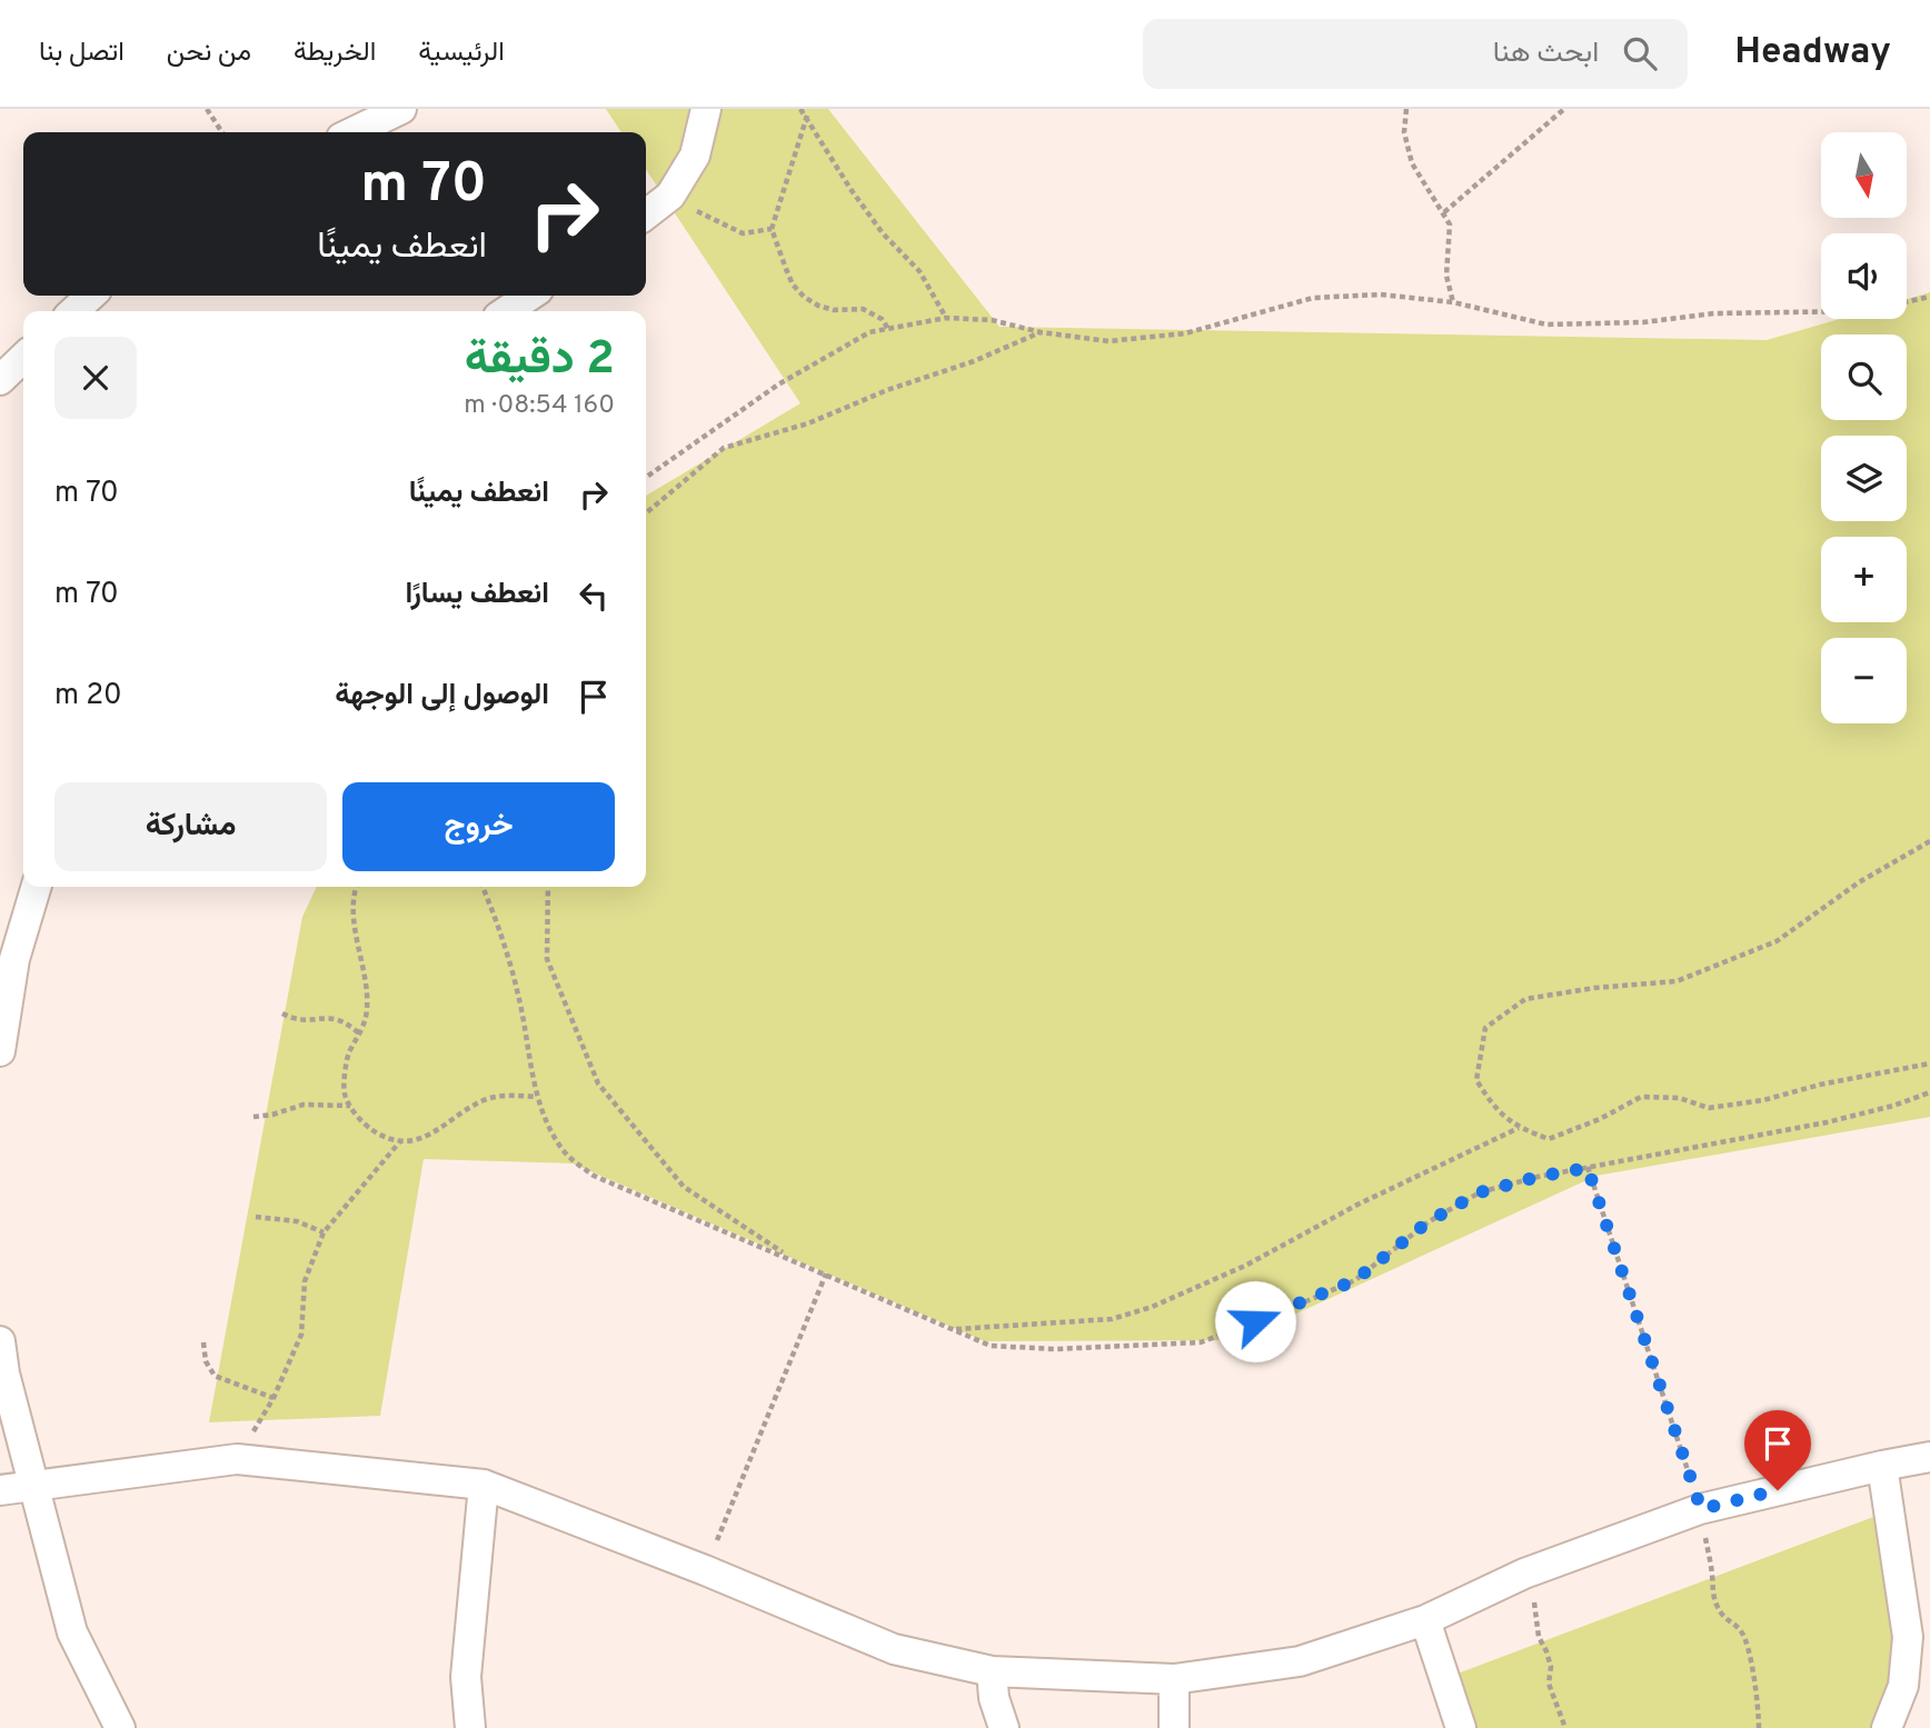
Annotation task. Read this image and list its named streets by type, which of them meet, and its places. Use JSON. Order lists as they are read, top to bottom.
{
  "north": "bottom",
  "page": {
    "header": "Headway",
    "search": "ابحث هنا",
    "nav": [
      "الرئيسية",
      "الخريطة",
      "من نحن",
      "اتصل بنا"
    ],
    "map_buttons": ["+", "−"],
    "turn": ["70 m", "انعطف يمينًا"],
    "heading": ["2 دقيقة", "160 m · 08:54"],
    "list": [
      {
        "name": "انعطف يمينًا",
        "value": "70 m"
      },
      {
        "name": "انعطف يسارًا",
        "value": "70 m"
      },
      {
        "name": "الوصول إلى الوجهة",
        "value": "20 m"
      }
    ],
    "buttons": ["خروج", "مشاركة"]
  }
}
